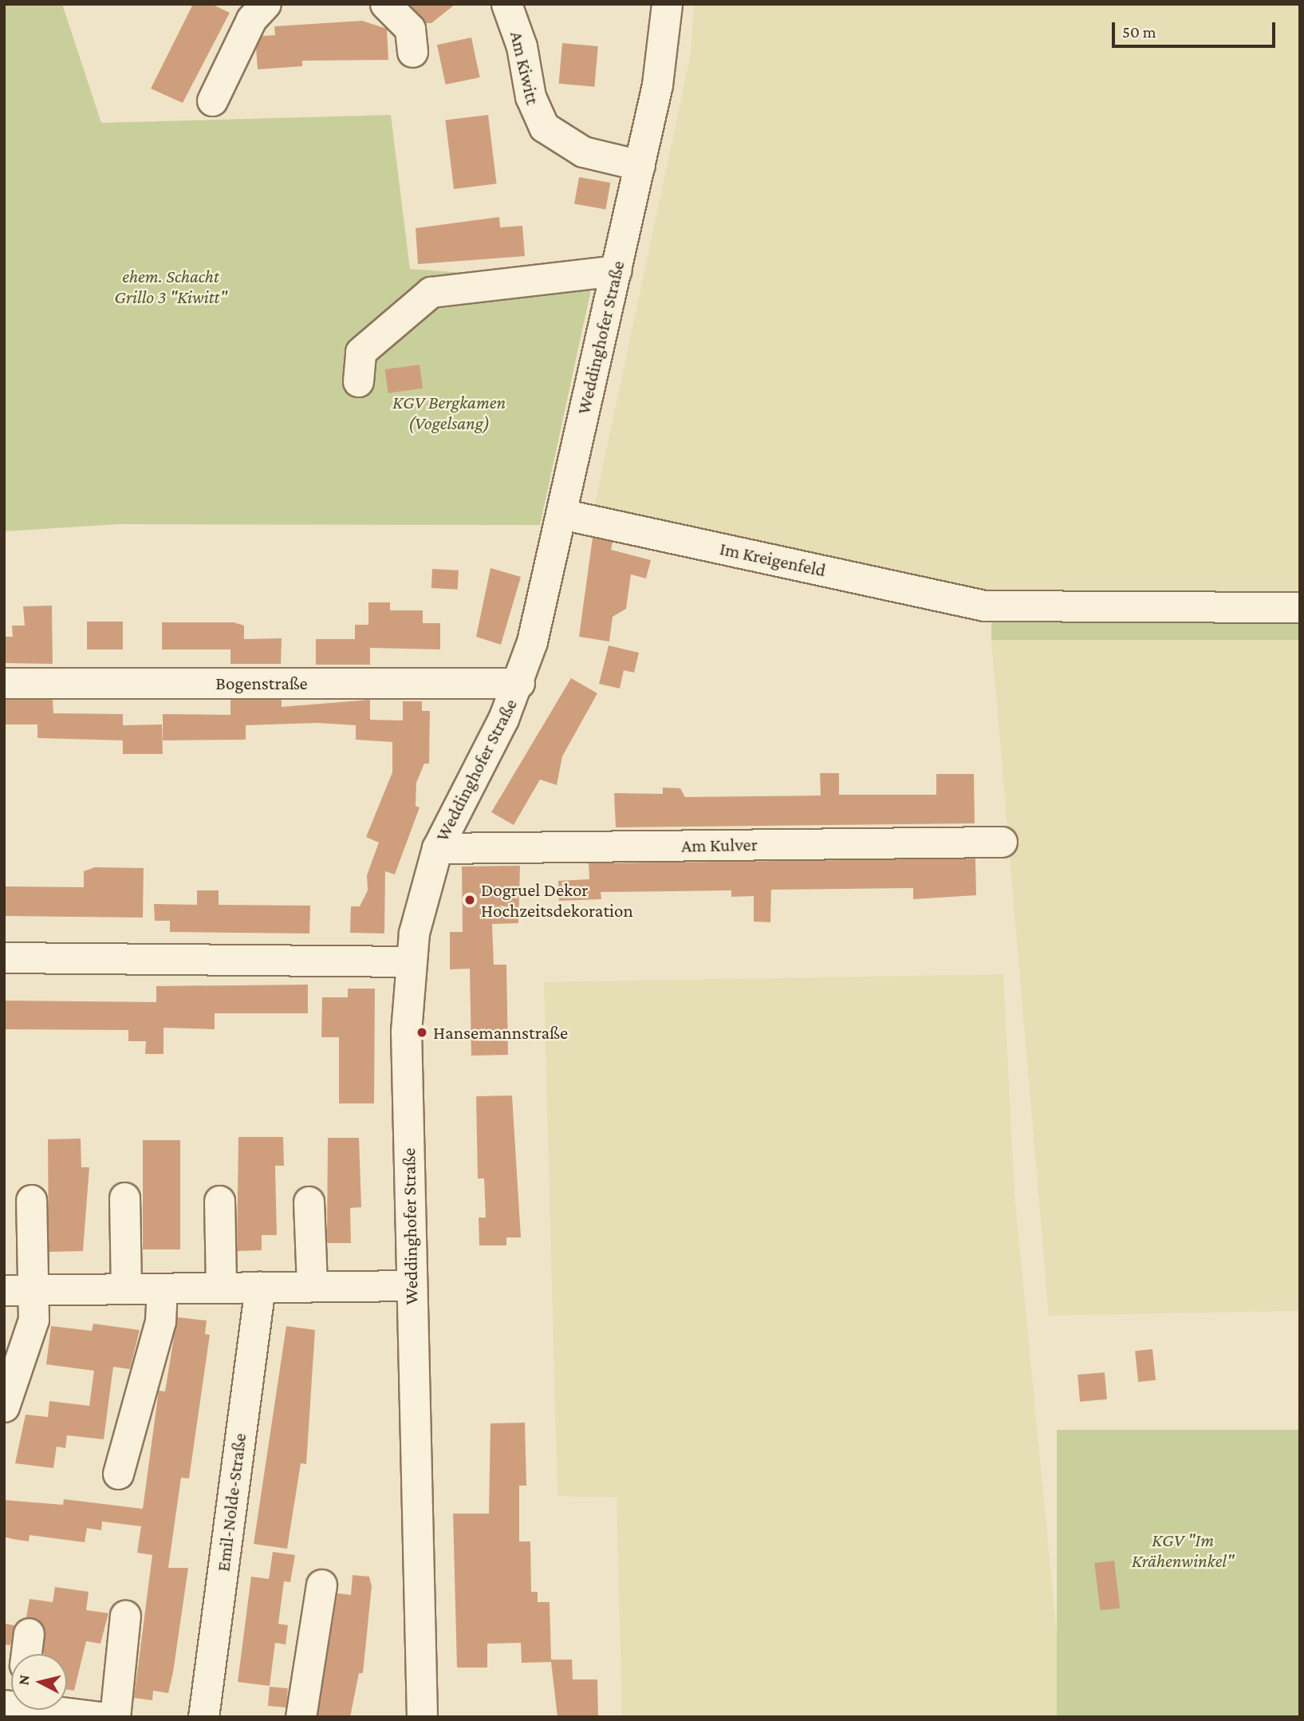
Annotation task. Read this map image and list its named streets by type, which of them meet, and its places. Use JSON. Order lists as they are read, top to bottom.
{
  "streets": {
    "street": [
      "Am Kiwitt",
      "Weddinghofer Straße",
      "Im Kreigenfeld",
      "Bogenstraße",
      "Am Kulver",
      "Emil-Nolde-Straße"
    ]
  },
  "crossings": [
    ["Am Kiwitt", "Weddinghofer Straße"],
    ["Weddinghofer Straße", "Im Kreigenfeld"],
    ["Weddinghofer Straße", "Bogenstraße"],
    ["Weddinghofer Straße", "Am Kulver"]
  ],
  "parks": ["ehem. Schacht Grillo 3 \"Kiwitt\"", "KGV Bergkamen (Vogelsang)", "KGV \"Im Krähenwinkel\""],
  "places": ["Dogruel Dekor Hochzeitsdekoration", "Hansemannstraße"],
  "scale_bar": "50 m",
  "north": "left"
}
